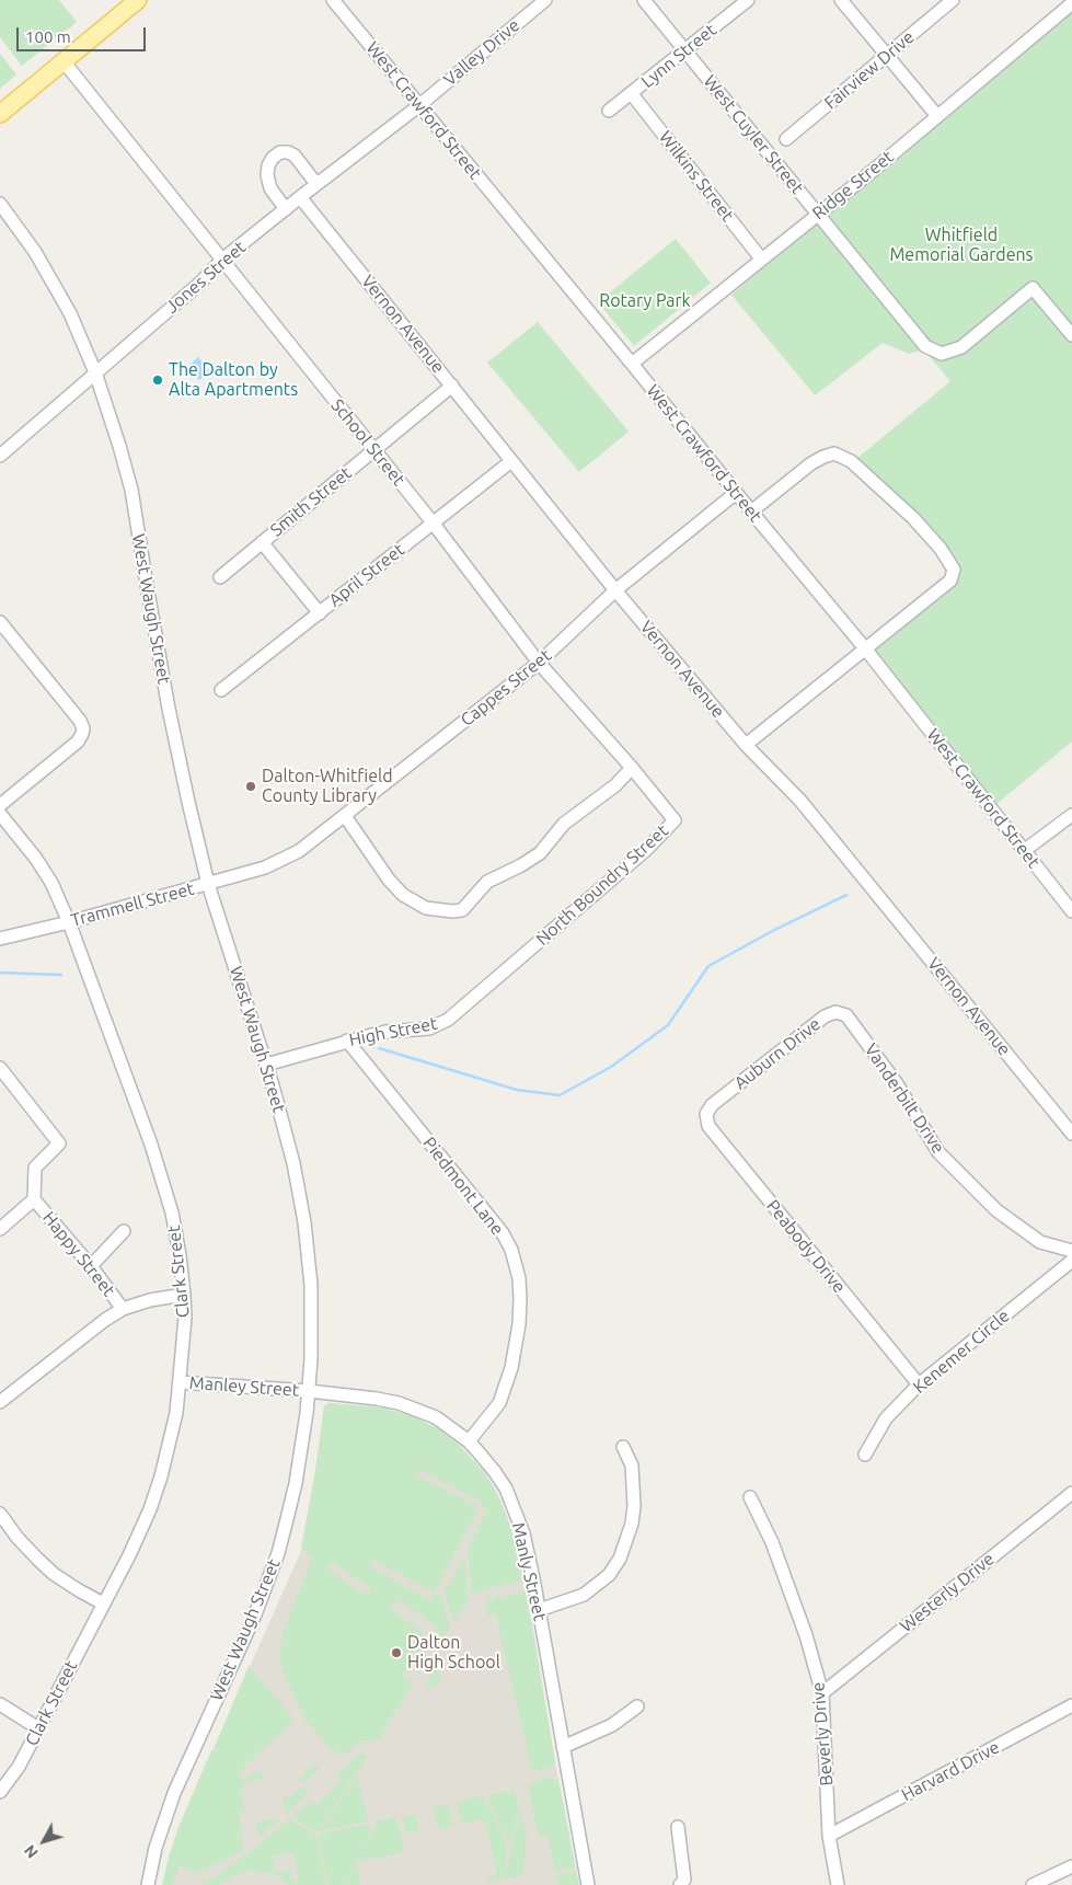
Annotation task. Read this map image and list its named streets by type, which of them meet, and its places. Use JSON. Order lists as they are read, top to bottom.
{
  "streets": {
    "street": [
      "Valley Drive",
      "Lynn Street",
      "Fairview Drive",
      "West Crawford Street",
      "West Cuyler Street",
      "Wilkins Street",
      "Ridge Street",
      "Jones Street",
      "Vernon Avenue",
      "School Street",
      "Smith Street",
      "April Street",
      "West Waugh Street",
      "Cappes Street",
      "North Boundry Street",
      "Trammell Street",
      "High Street",
      "Auburn Drive",
      "Vanderbilt Drive",
      "Piedmont Lane",
      "Peabody Drive",
      "Happy Street",
      "Clark Street",
      "Kenemer Circle",
      "Manley Street",
      "Manly Street",
      "Westerly Drive",
      "Beverly Drive",
      "Harvard Drive"
    ]
  },
  "crossings": [
    ["Valley Drive", "West Crawford Street"],
    ["Valley Drive", "Jones Street"],
    ["Lynn Street", "West Cuyler Street"],
    ["Lynn Street", "Wilkins Street"],
    ["West Crawford Street", "Ridge Street"],
    ["West Crawford Street", "Jones Street"],
    ["West Crawford Street", "Cappes Street"],
    ["West Cuyler Street", "Ridge Street"],
    ["Wilkins Street", "Ridge Street"],
    ["Jones Street", "Vernon Avenue"],
    ["Jones Street", "School Street"],
    ["Jones Street", "West Waugh Street"],
    ["Vernon Avenue", "Smith Street"],
    ["Vernon Avenue", "April Street"],
    ["Vernon Avenue", "Cappes Street"],
    ["School Street", "Smith Street"],
    ["School Street", "April Street"],
    ["School Street", "Cappes Street"],
    ["School Street", "North Boundry Street"],
    ["West Waugh Street", "Trammell Street"],
    ["West Waugh Street", "High Street"],
    ["West Waugh Street", "Manley Street"],
    ["West Waugh Street", "Manly Street"],
    ["Cappes Street", "Trammell Street"],
    ["North Boundry Street", "High Street"],
    ["Trammell Street", "Clark Street"],
    ["High Street", "Piedmont Lane"],
    ["Auburn Drive", "Vanderbilt Drive"],
    ["Auburn Drive", "Peabody Drive"],
    ["Piedmont Lane", "Manly Street"],
    ["Peabody Drive", "Kenemer Circle"],
    ["Clark Street", "Manley Street"],
    ["Manley Street", "Manly Street"],
    ["Westerly Drive", "Beverly Drive"],
    ["Beverly Drive", "Harvard Drive"]
  ],
  "parks": ["Whitfield Memorial Gardens", "Rotary Park"],
  "places": ["The Dalton by Alta Apartments", "Dalton-Whitfield County Library", "Dalton High School"],
  "scale_bar": "100 m",
  "north": "bottom left"
}
